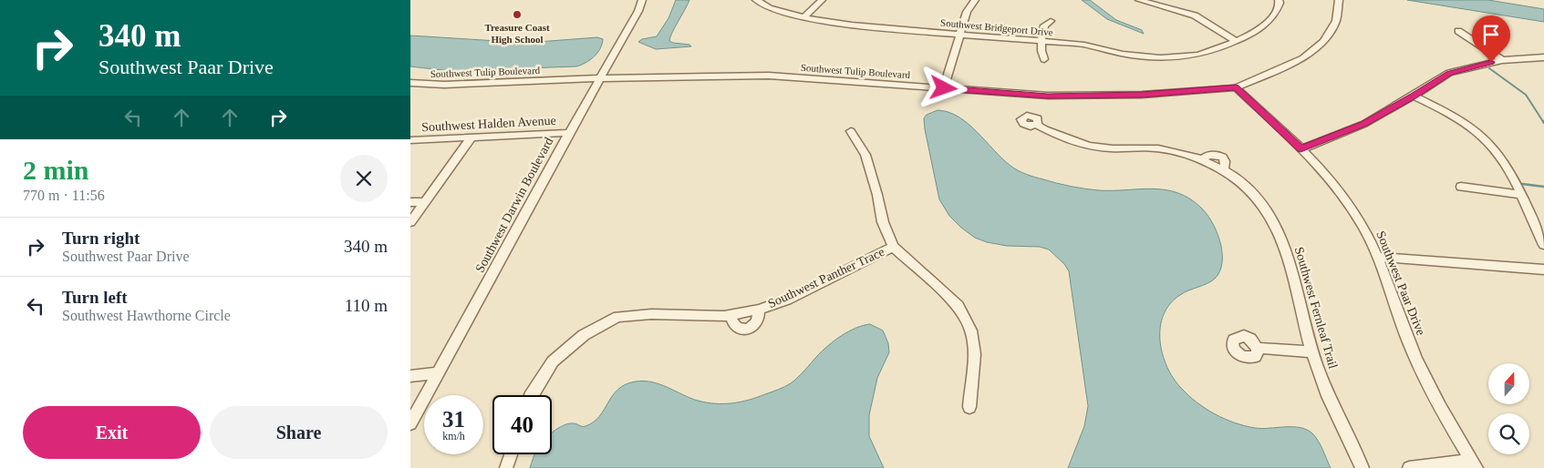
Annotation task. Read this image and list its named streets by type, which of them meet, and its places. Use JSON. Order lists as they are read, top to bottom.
{
  "streets": {
    "street": [
      "Southwest Bridgeport Drive",
      "Southwest Tulip Boulevard",
      "Southwest Halden Avenue",
      "Southwest Darwin Boulevard",
      "Southwest Panther Trace",
      "Southwest Paar Drive",
      "Southwest Fernleaf Trail"
    ]
  },
  "crossings": [
    ["Southwest Tulip Boulevard", "Southwest Darwin Boulevard"],
    ["Southwest Tulip Boulevard", "Southwest Paar Drive"],
    ["Southwest Halden Avenue", "Southwest Darwin Boulevard"]
  ],
  "places": ["Treasure Coast High School"],
  "north": "top",
  "page": {
    "turn": ["340 m", "Southwest Paar Drive"],
    "heading": ["2 min", "770 m · 11:56"],
    "list": [
      {
        "name": "Turn right",
        "note": "Southwest Paar Drive",
        "value": "340 m"
      },
      {
        "name": "Turn left",
        "note": "Southwest Hawthorne Circle",
        "value": "110 m"
      }
    ],
    "speed": "31 km/h",
    "limit": "40",
    "buttons": ["Exit", "Share"]
  }
}
